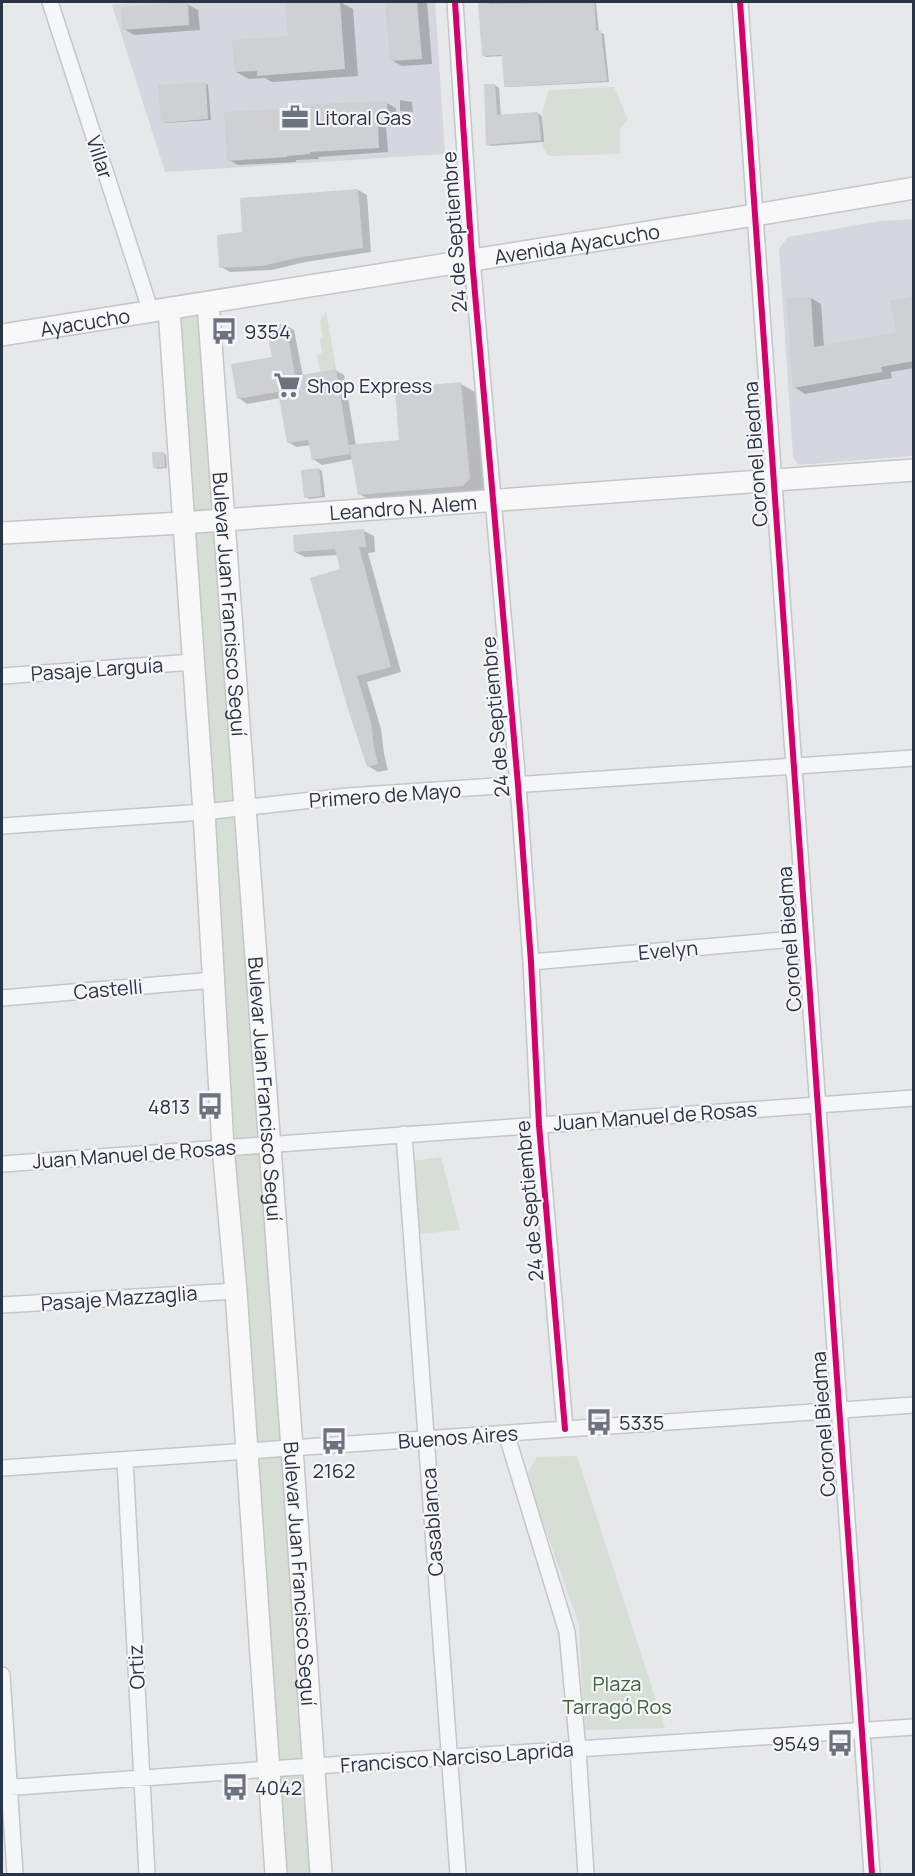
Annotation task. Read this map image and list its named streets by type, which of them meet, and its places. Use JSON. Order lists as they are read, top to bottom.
{
  "streets": {
    "main road": [
      "Avenida Ayacucho",
      "Ayacucho",
      "Leandro N. Alem",
      "Bulevar Juan Francisco Seguí"
    ],
    "street": [
      "Villar",
      "24 de Septiembre",
      "Coronel Biedma",
      "Pasaje Larguía",
      "Primero de Mayo",
      "Evelyn",
      "Castelli",
      "Juan Manuel de Rosas",
      "Pasaje Mazzaglia",
      "Buenos Aires",
      "Casablanca",
      "Ortiz",
      "Francisco Narciso Laprida"
    ]
  },
  "crossings": [
    ["Villar", "Avenida Ayacucho"],
    ["Villar", "Ayacucho"],
    ["Villar", "Bulevar Juan Francisco Seguí"],
    ["24 de Septiembre", "Avenida Ayacucho"],
    ["24 de Septiembre", "Leandro N. Alem"],
    ["24 de Septiembre", "Primero de Mayo"],
    ["24 de Septiembre", "Evelyn"],
    ["24 de Septiembre", "Juan Manuel de Rosas"],
    ["24 de Septiembre", "Buenos Aires"],
    ["Avenida Ayacucho", "Ayacucho"],
    ["Avenida Ayacucho", "Coronel Biedma"],
    ["Avenida Ayacucho", "Bulevar Juan Francisco Seguí"],
    ["Ayacucho", "Bulevar Juan Francisco Seguí"],
    ["Coronel Biedma", "Leandro N. Alem"],
    ["Coronel Biedma", "Primero de Mayo"],
    ["Coronel Biedma", "Evelyn"],
    ["Coronel Biedma", "Juan Manuel de Rosas"],
    ["Coronel Biedma", "Buenos Aires"],
    ["Coronel Biedma", "Francisco Narciso Laprida"],
    ["Leandro N. Alem", "Bulevar Juan Francisco Seguí"],
    ["Bulevar Juan Francisco Seguí", "Pasaje Larguía"],
    ["Bulevar Juan Francisco Seguí", "Primero de Mayo"],
    ["Bulevar Juan Francisco Seguí", "Castelli"],
    ["Bulevar Juan Francisco Seguí", "Juan Manuel de Rosas"],
    ["Bulevar Juan Francisco Seguí", "Pasaje Mazzaglia"],
    ["Bulevar Juan Francisco Seguí", "Buenos Aires"],
    ["Bulevar Juan Francisco Seguí", "Francisco Narciso Laprida"],
    ["Juan Manuel de Rosas", "Casablanca"],
    ["Buenos Aires", "Casablanca"],
    ["Buenos Aires", "Ortiz"],
    ["Casablanca", "Francisco Narciso Laprida"],
    ["Ortiz", "Francisco Narciso Laprida"]
  ],
  "parks": ["Plaza Tarragó Ros"],
  "places": {
    "office": ["Litoral Gas"],
    "bus stop": [
      "9354",
      "4813",
      "5335",
      "2162",
      "9549",
      "4042"
    ],
    "supermarket": ["Shop Express"]
  }
}
